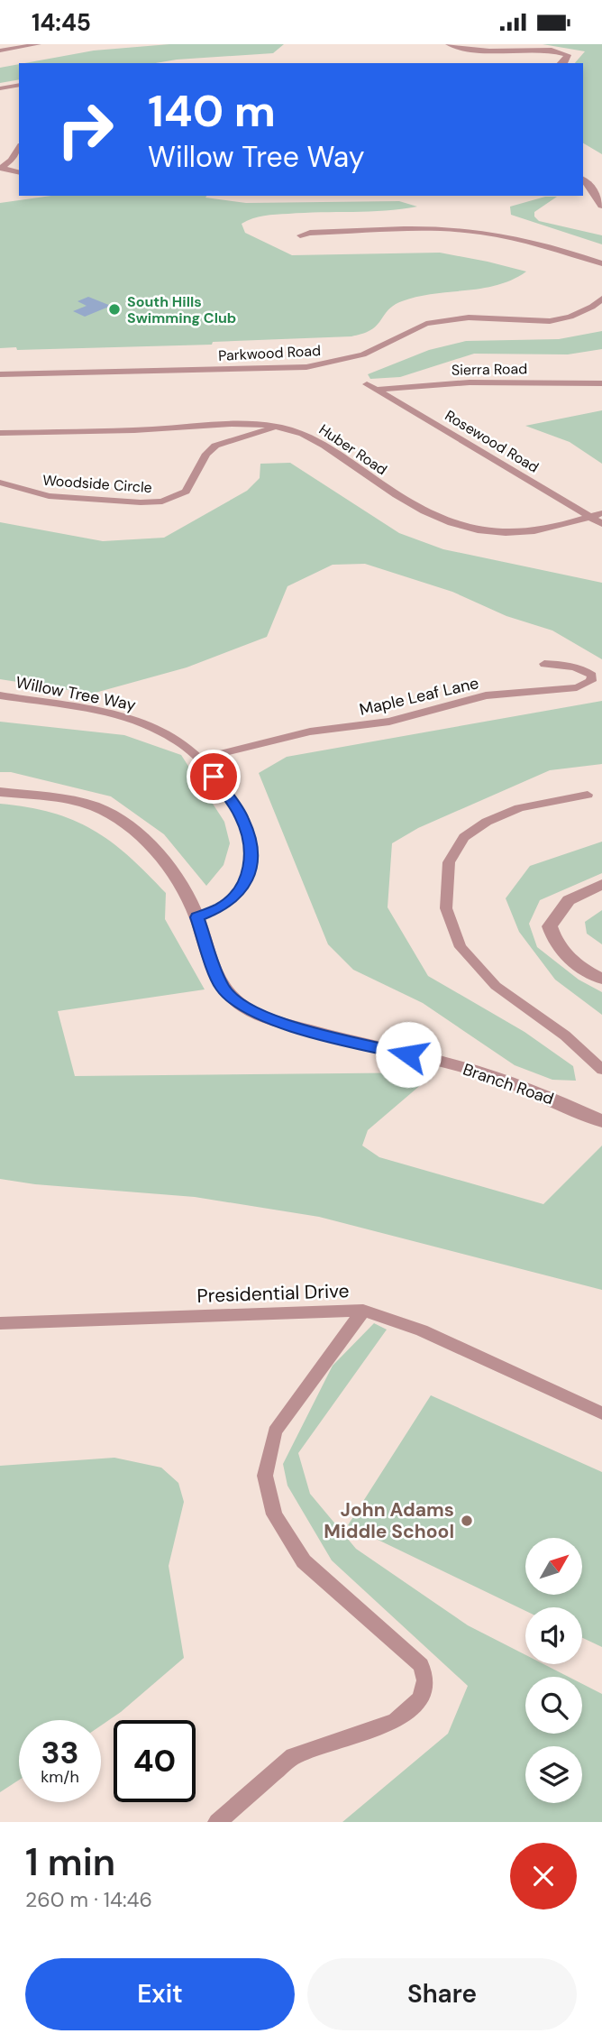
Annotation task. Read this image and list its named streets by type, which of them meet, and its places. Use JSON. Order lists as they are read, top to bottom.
{
  "streets": {
    "street": [
      "Parkwood Road",
      "Sierra Road",
      "Rosewood Road",
      "Huber Road",
      "Woodside Circle",
      "Willow Tree Way",
      "Maple Leaf Lane",
      "Branch Road",
      "Presidential Drive"
    ]
  },
  "crossings": [
    ["Sierra Road", "Rosewood Road"],
    ["Rosewood Road", "Huber Road"],
    ["Huber Road", "Woodside Circle"],
    ["Willow Tree Way", "Maple Leaf Lane"],
    ["Willow Tree Way", "Branch Road"]
  ],
  "places": ["South Hills Swimming Club", "John Adams Middle School"],
  "north": "top right",
  "page": {
    "status": "14:45",
    "turn": ["140 m", "Willow Tree Way"],
    "speed": "33 km/h",
    "limit": "40",
    "heading": ["1 min", "260 m · 14:46"],
    "buttons": ["Exit", "Share"]
  }
}
